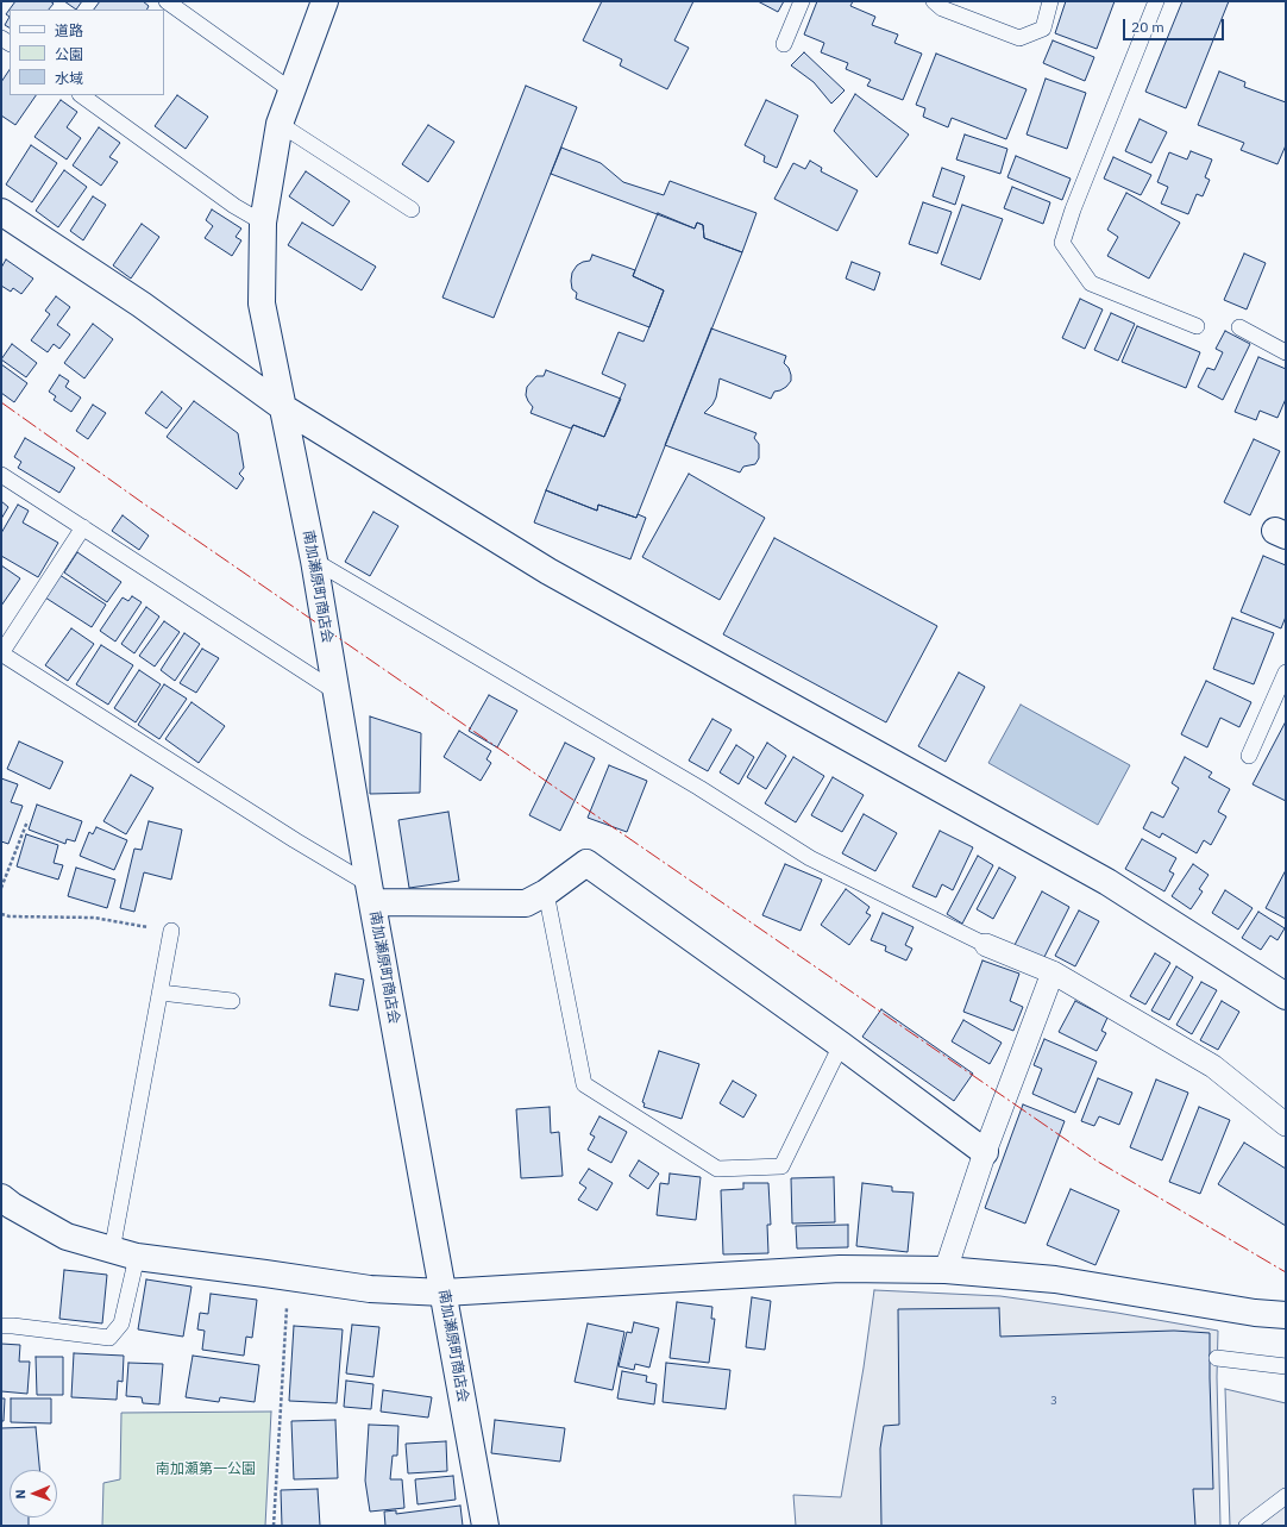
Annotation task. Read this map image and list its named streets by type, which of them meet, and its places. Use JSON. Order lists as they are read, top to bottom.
{
  "streets": {
    "street": ["南加瀬原町商店会"]
  },
  "parks": ["南加瀬第一公園"],
  "house_numbers": ["3"],
  "legend": ["道路", "公園", "水域"],
  "scale_bar": "20 m",
  "north": "left"
}
